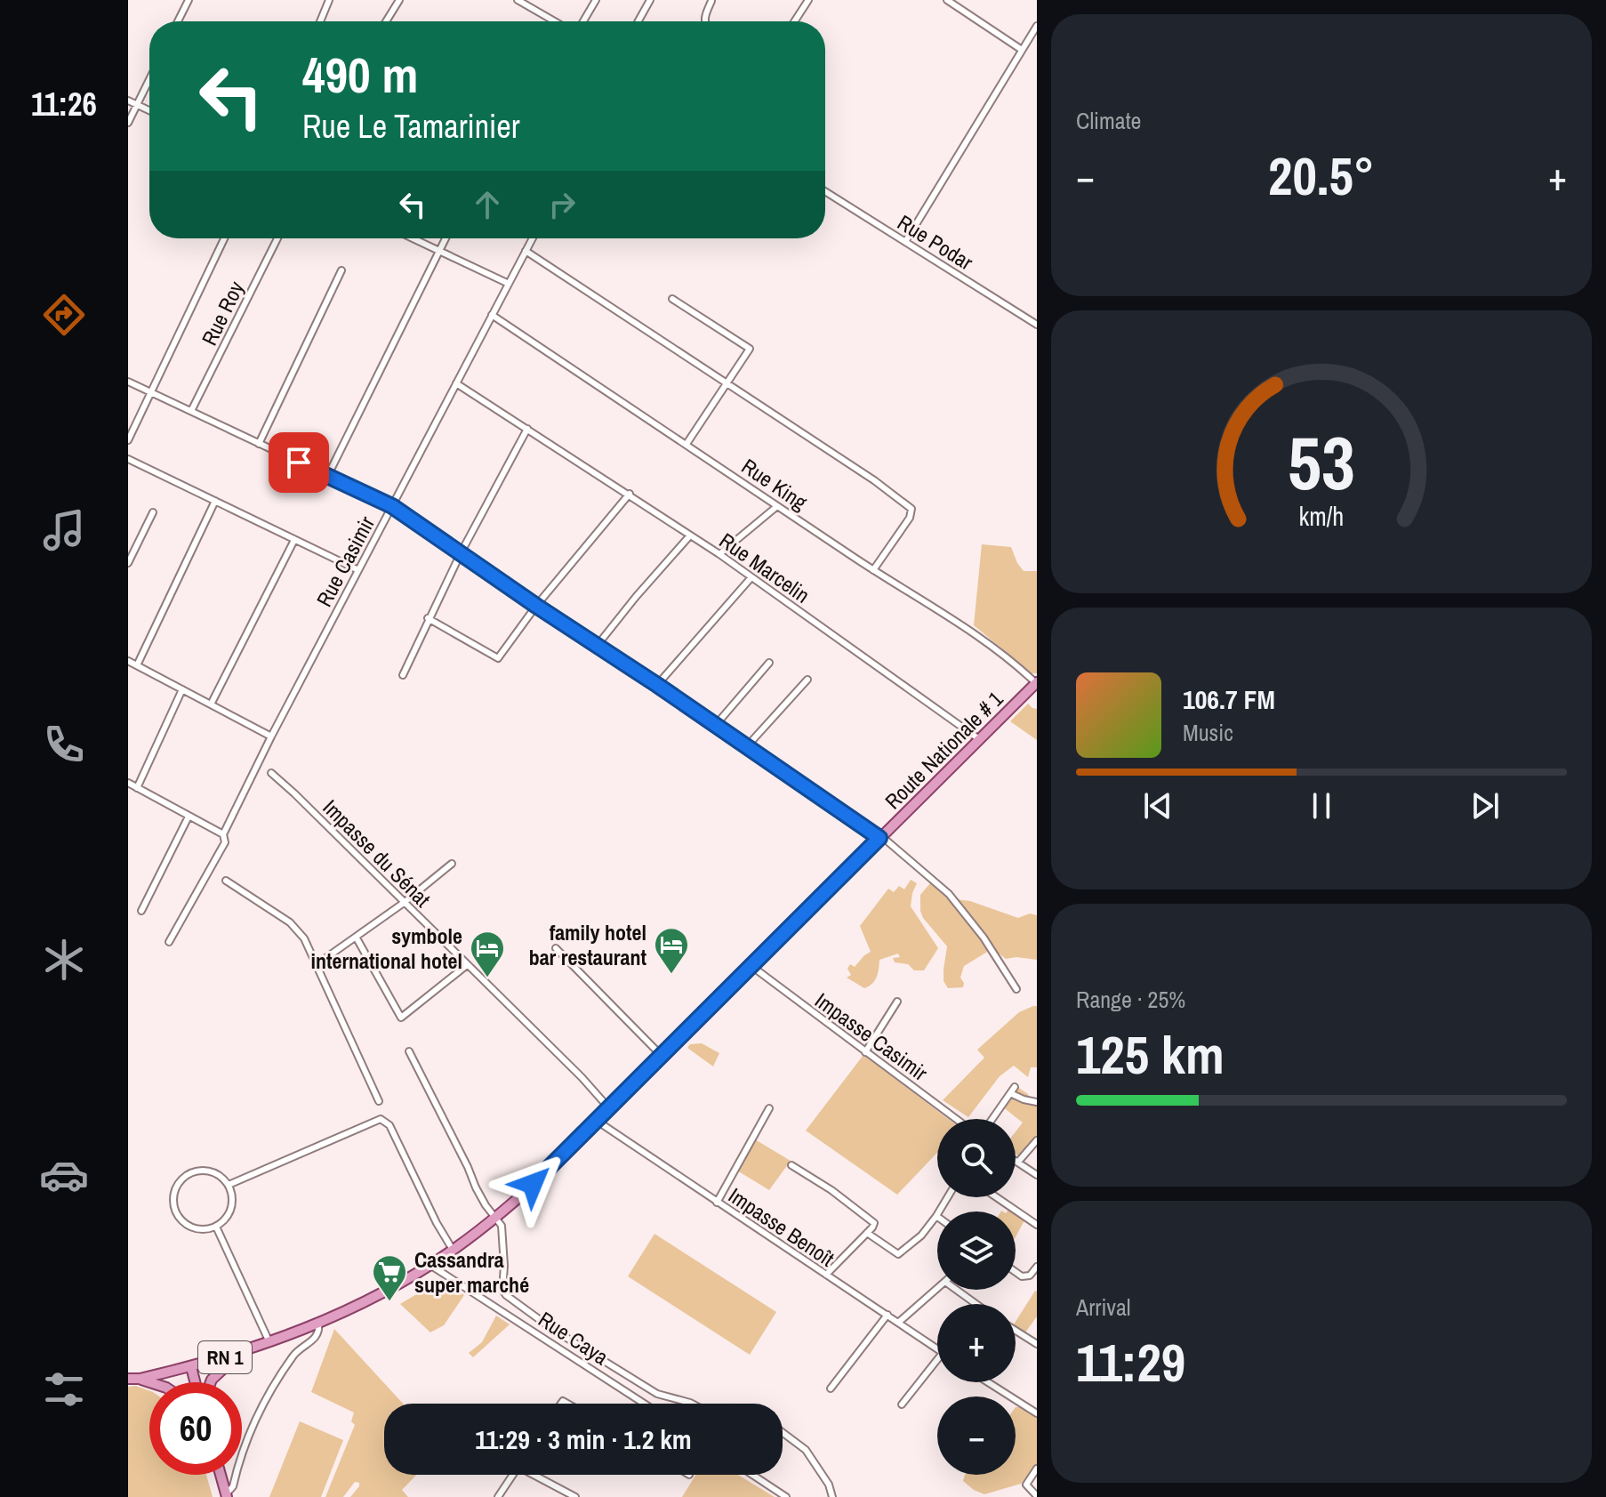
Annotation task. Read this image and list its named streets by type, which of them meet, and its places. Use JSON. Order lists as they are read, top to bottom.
{
  "streets": {
    "main road": ["Route Nationale # 1", "RN 1"],
    "street": [
      "Rue Podar",
      "Rue Roy",
      "Rue King",
      "Rue Casimir",
      "Rue Marcelin",
      "Impasse du Sénat",
      "Impasse Casimir",
      "Impasse Benoît",
      "Rue Caya"
    ]
  },
  "crossings": [
    ["Rue King", "Rue Casimir"],
    ["Rue King", "Route Nationale # 1"],
    ["Rue Casimir", "Rue Marcelin"],
    ["Rue Marcelin", "Route Nationale # 1"],
    ["Route Nationale # 1", "Impasse du Sénat"],
    ["Route Nationale # 1", "Impasse Casimir"],
    ["Route Nationale # 1", "Impasse Benoît"],
    ["Route Nationale # 1", "Rue Caya"]
  ],
  "places": {
    "hotel": ["family hotel bar restaurant", "symbole international hotel"],
    "supermarket": ["Cassandra super marché"]
  },
  "page": {
    "tabs": "11:26",
    "tile": [
      "Climate",
      ["Range · 25%", "125 km"],
      ["Arrival", "11:29"]
    ],
    "turn": ["490 m", "Rue Le Tamarinier"],
    "heat": ["−", "20.5°", "+"],
    "song": ["106.7 FM", "Music"],
    "map_buttons": ["+", "−"],
    "limit": "60",
    "trip": "11:29 · 3 min · 1.2 km",
    "gauge": ["53", "km/h"]
  }
}
